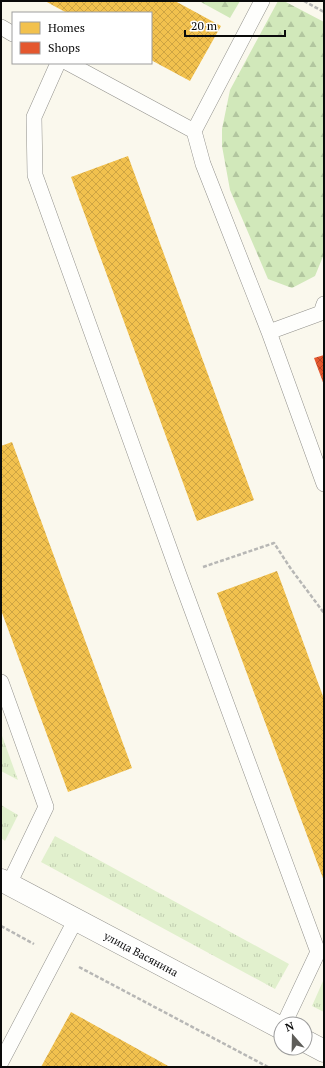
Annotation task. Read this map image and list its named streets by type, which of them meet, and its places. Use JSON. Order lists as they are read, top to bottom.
{
  "streets": {
    "street": ["улица Васянина"]
  },
  "legend": ["Homes", "Shops"],
  "scale_bar": "20 m",
  "north": "top"
}
